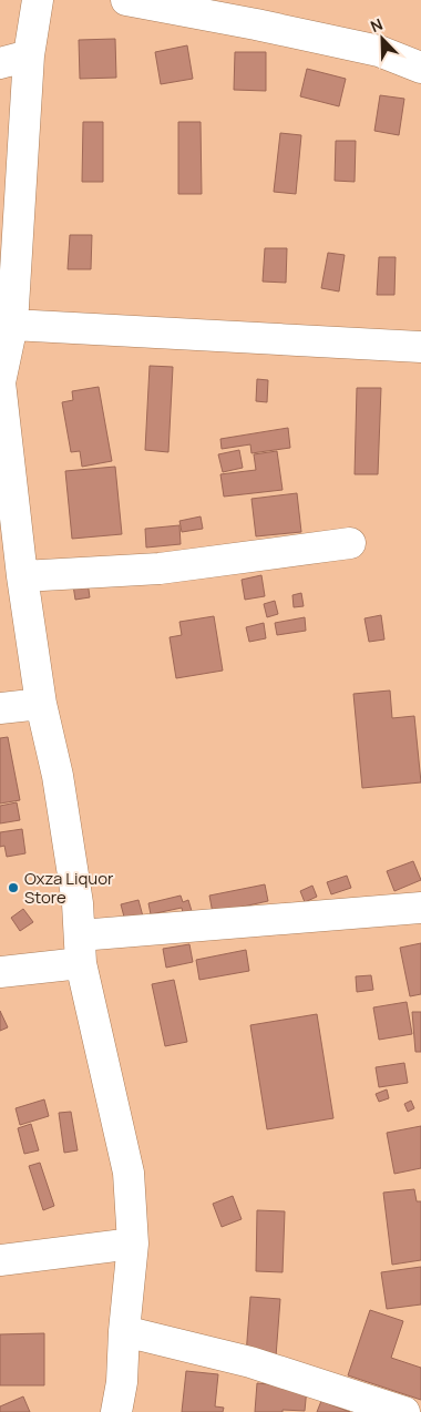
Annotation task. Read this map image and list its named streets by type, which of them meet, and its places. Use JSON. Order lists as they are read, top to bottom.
{
  "places": ["Oxza Liquor Store"],
  "north": "top left"
}
